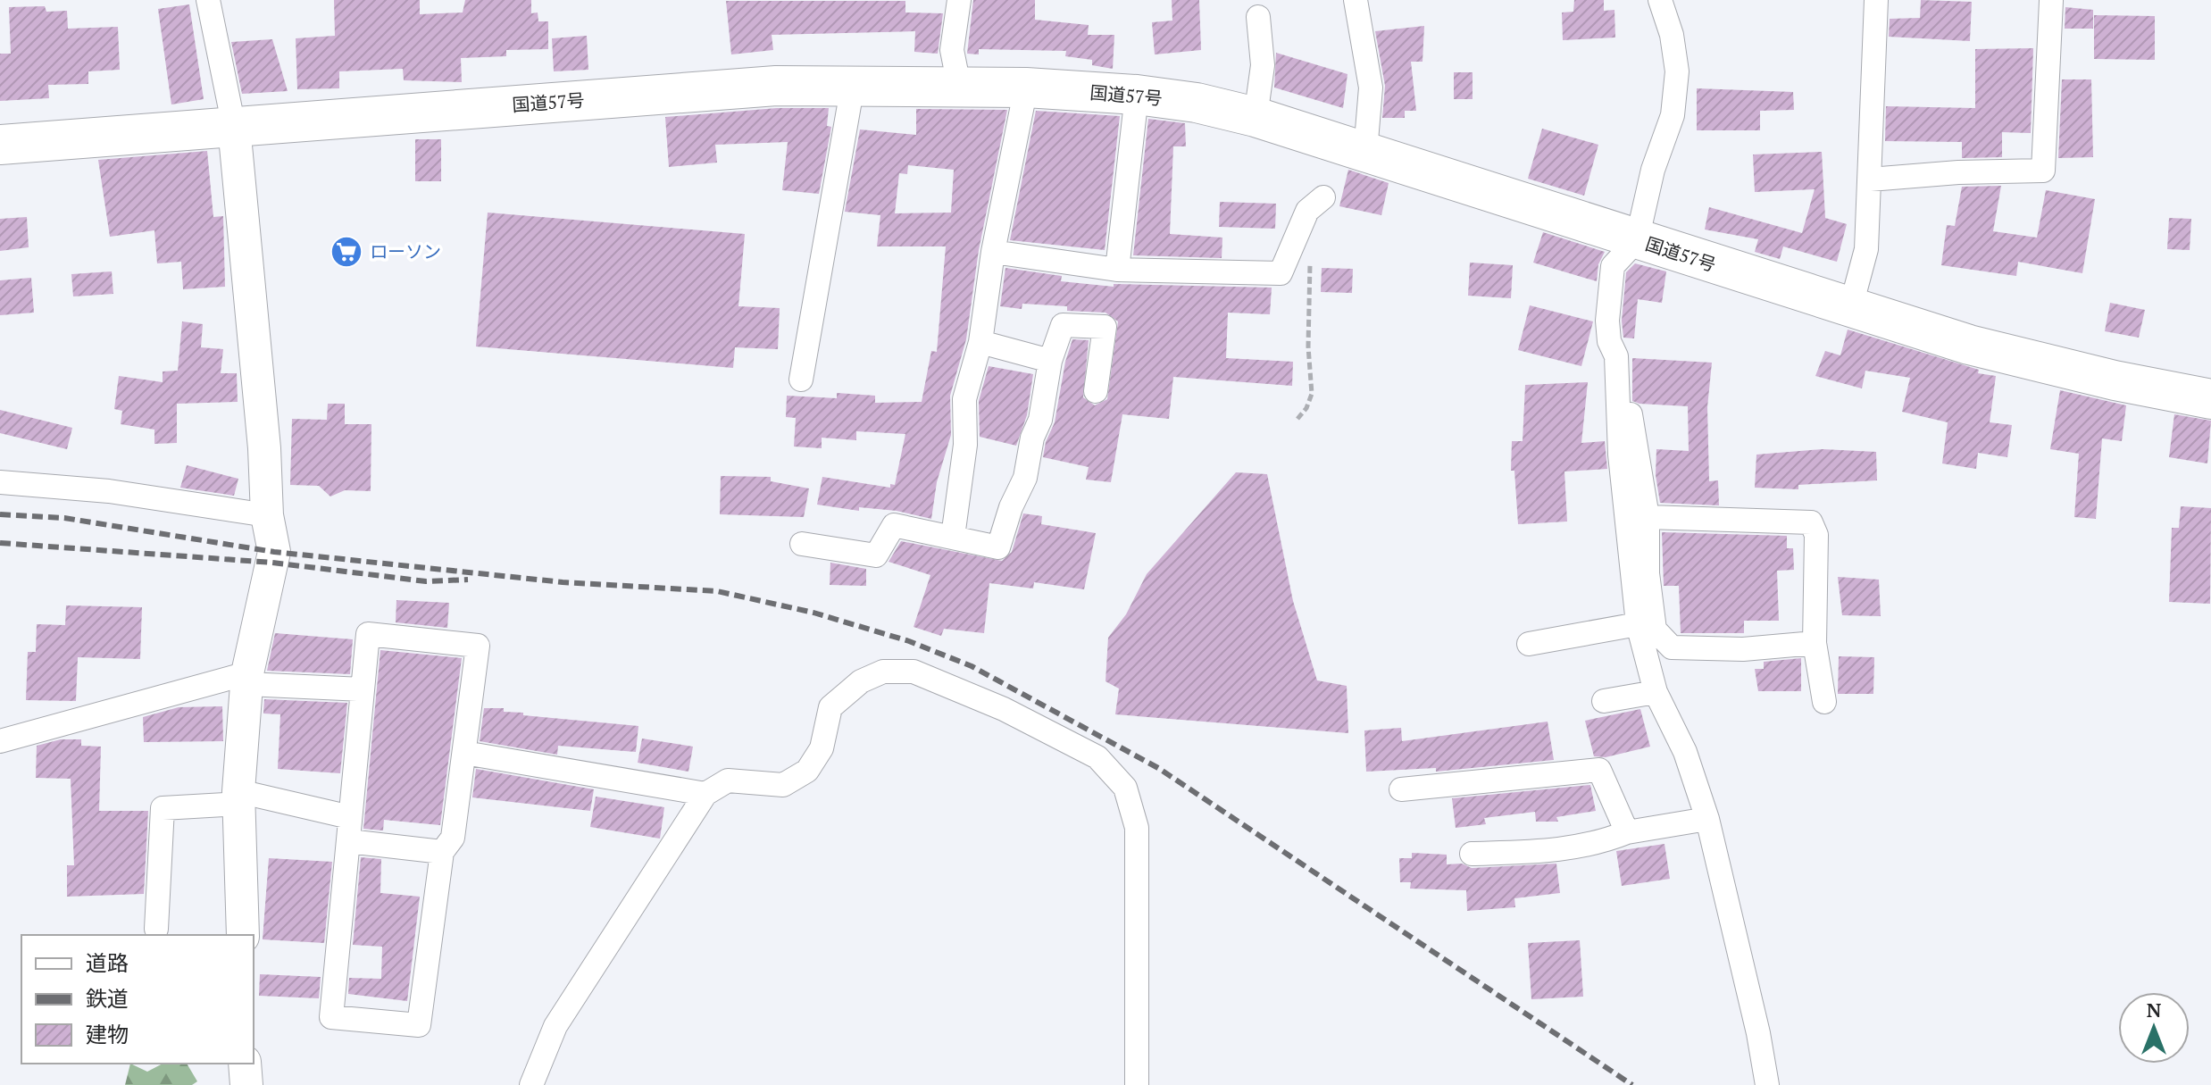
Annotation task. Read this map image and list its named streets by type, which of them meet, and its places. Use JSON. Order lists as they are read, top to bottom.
{
  "streets": {
    "highway": ["国道57号"]
  },
  "places": {
    "supermarket": ["ローソン"]
  },
  "legend": ["道路", "鉄道", "建物"],
  "north": "top"
}
